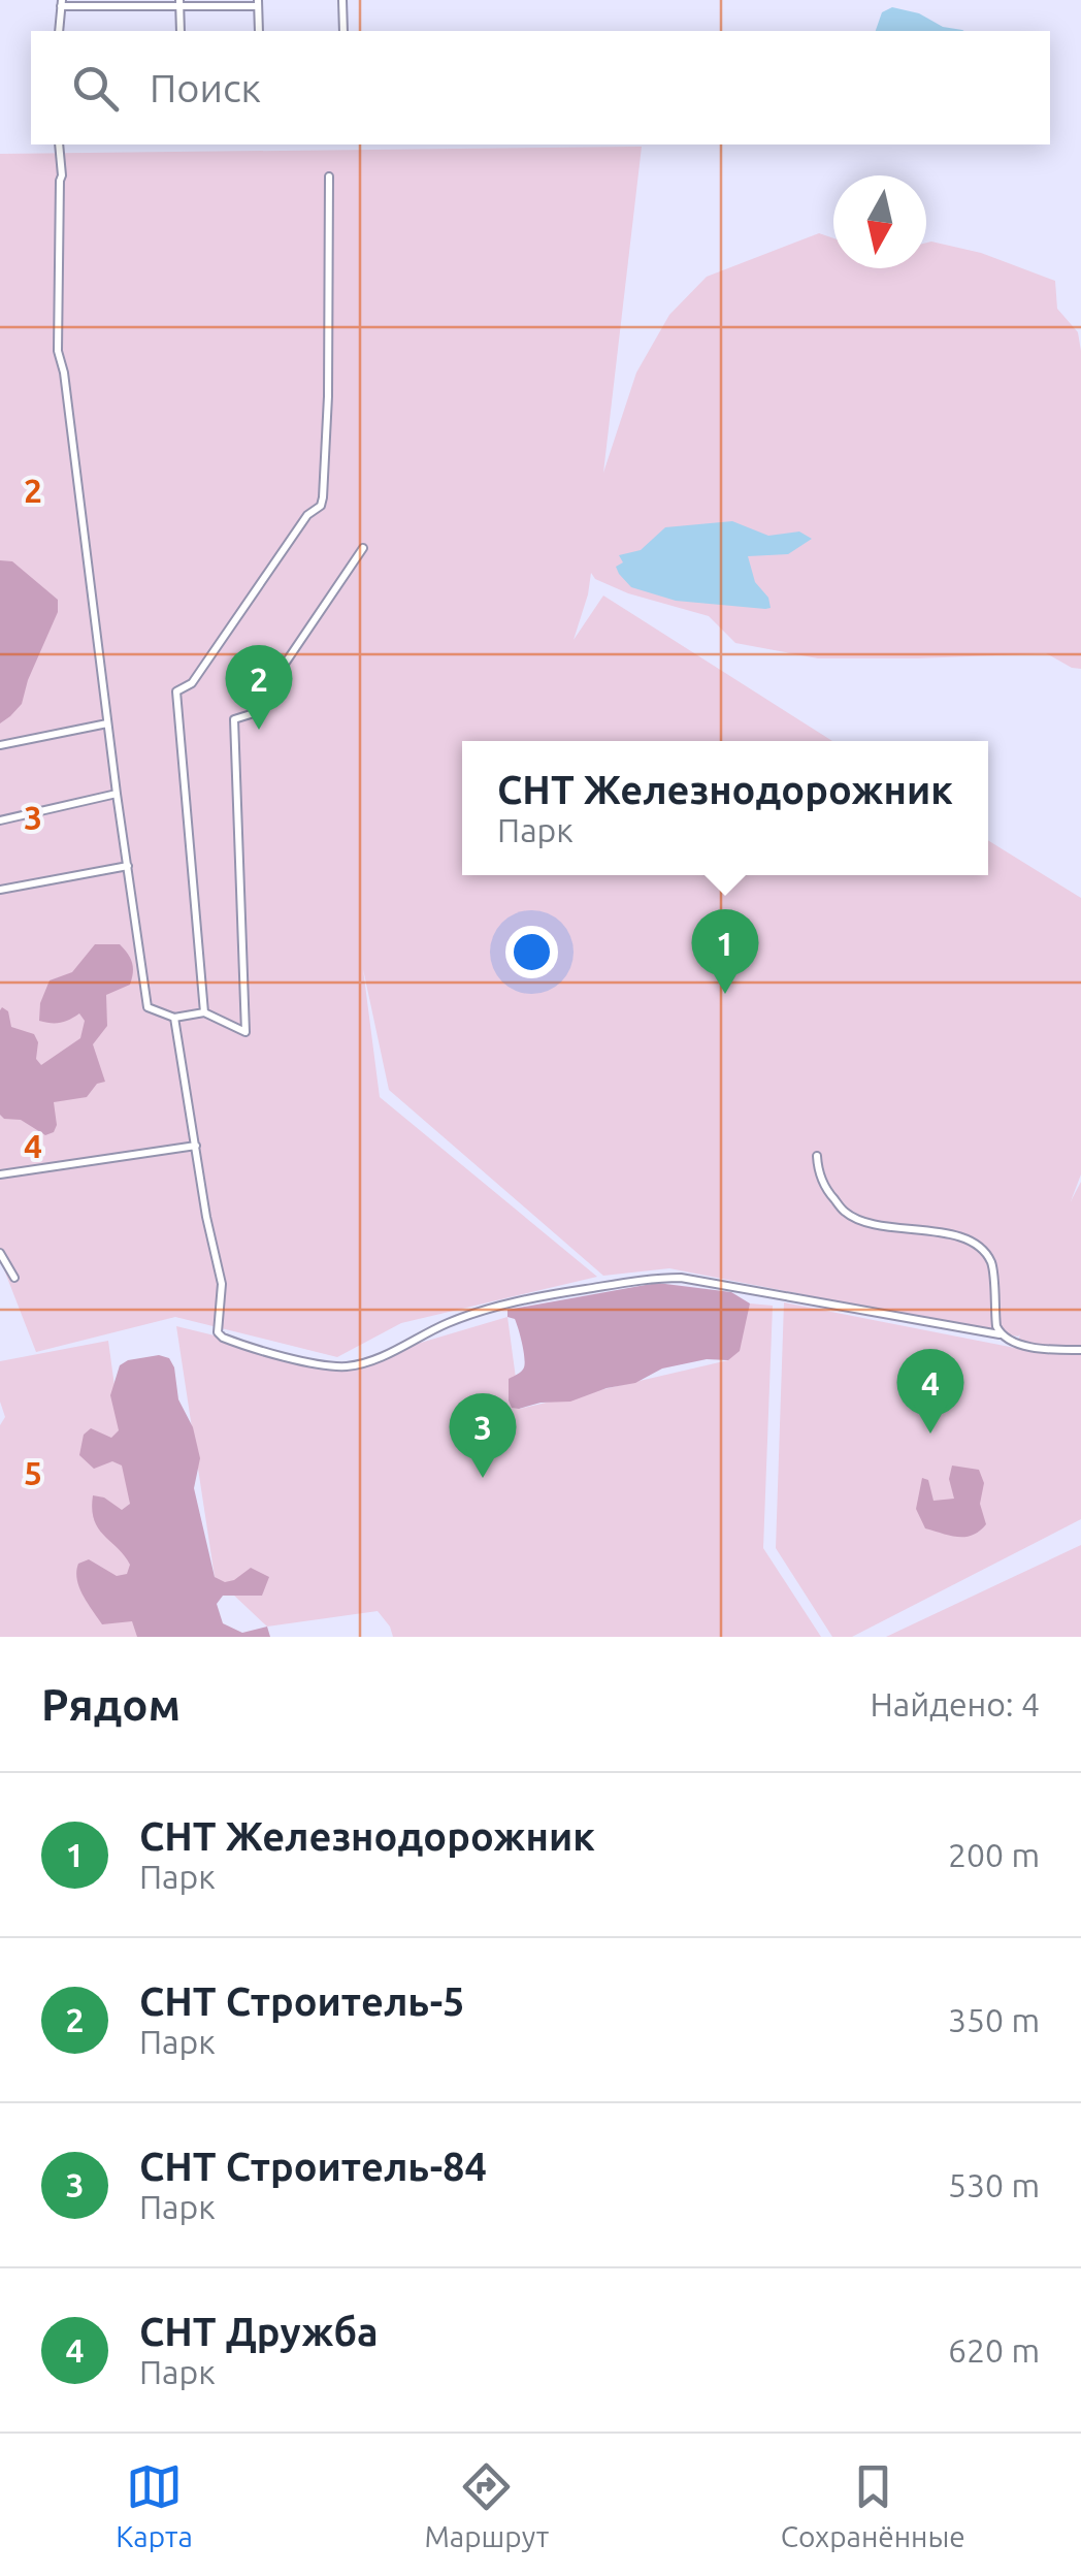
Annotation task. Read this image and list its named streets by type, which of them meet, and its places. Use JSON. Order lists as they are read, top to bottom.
{
  "north": "bottom",
  "page": {
    "search": "Поиск",
    "pins": [
      "2",
      "1",
      "4",
      "3"
    ],
    "popup": ["СНТ Железнодорожник", "Парк"],
    "heading": ["Рядом", "Найдено: 4"],
    "list": [
      {
        "mark": "1",
        "name": "СНТ Железнодорожник",
        "note": "Парк",
        "value": "200 m"
      },
      {
        "mark": "2",
        "name": "СНТ Строитель-5",
        "note": "Парк",
        "value": "350 m"
      },
      {
        "mark": "3",
        "name": "СНТ Строитель-84",
        "note": "Парк",
        "value": "530 m"
      },
      {
        "mark": "4",
        "name": "СНТ Дружба",
        "note": "Парк",
        "value": "620 m"
      }
    ],
    "nav": ["Карта", "Маршрут", "Сохранённые"]
  },
  "grid": {
    "rows": [
      "2",
      "3",
      "4",
      "5"
    ]
  }
}
